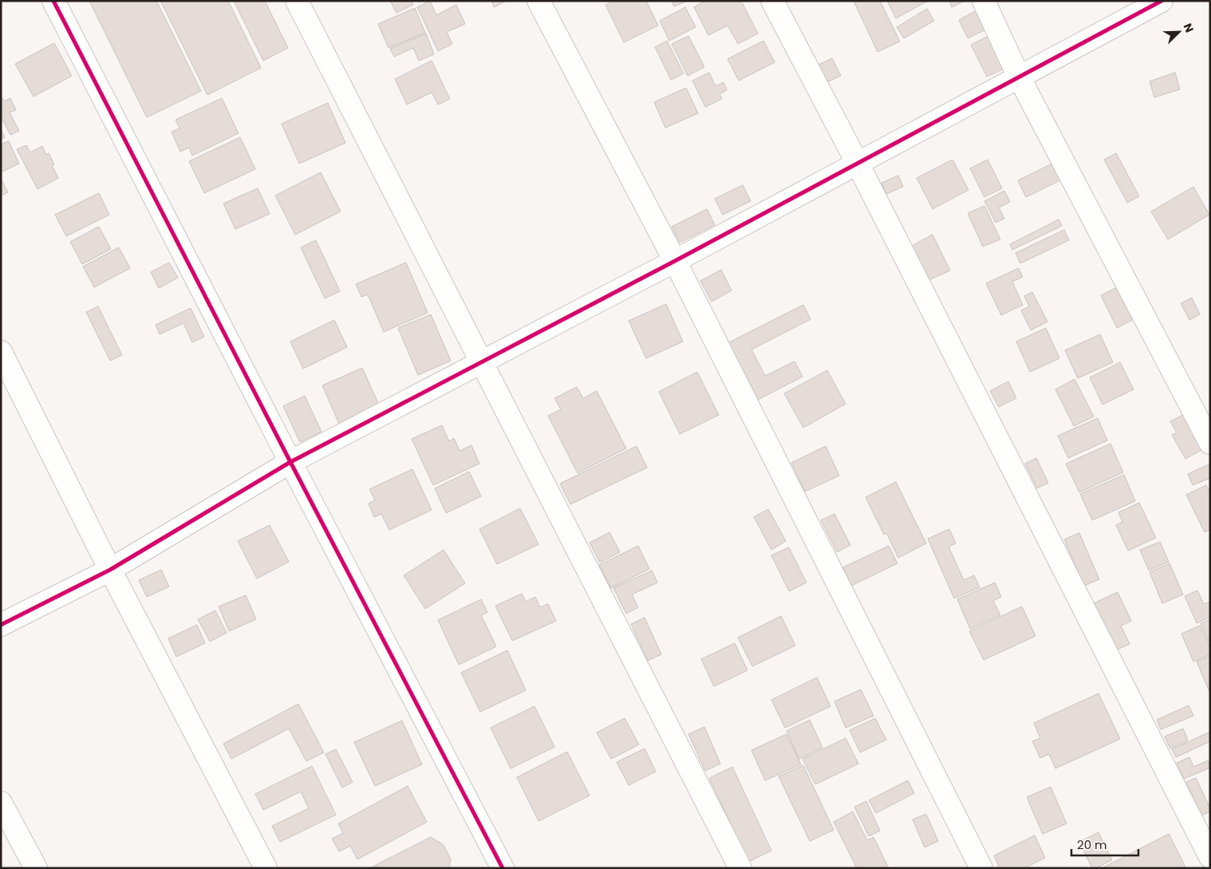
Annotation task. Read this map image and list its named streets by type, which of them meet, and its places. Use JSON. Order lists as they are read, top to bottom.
{
  "scale_bar": "20 m",
  "north": "top right"
}
